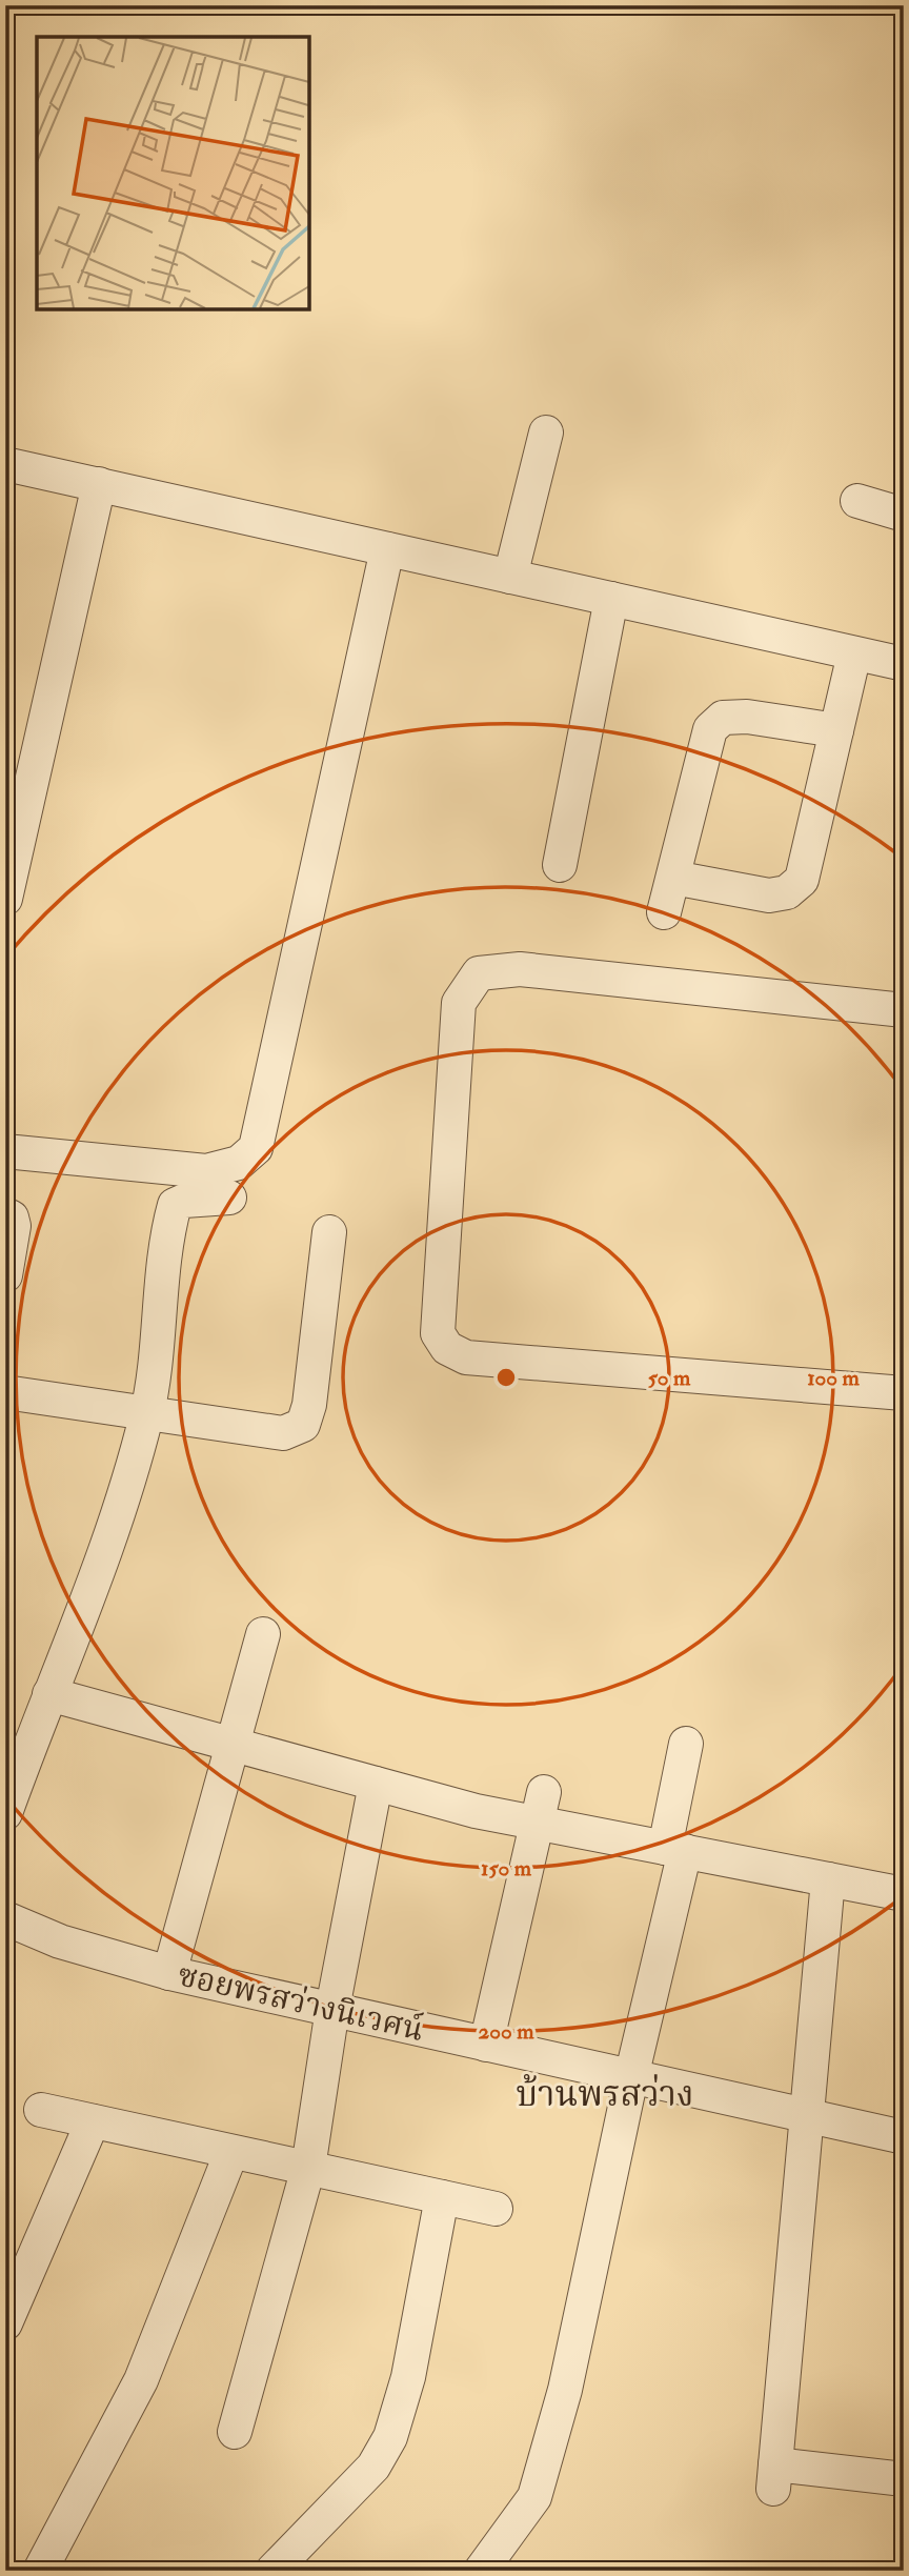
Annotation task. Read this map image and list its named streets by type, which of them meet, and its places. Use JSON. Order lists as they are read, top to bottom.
{
  "streets": {
    "street": ["ซอยพรสว่างนิเวศน์"]
  },
  "districts": ["บ้านพรสว่าง"],
  "rings": [
    "50 m",
    "100 m",
    "150 m",
    "200 m"
  ]
}
